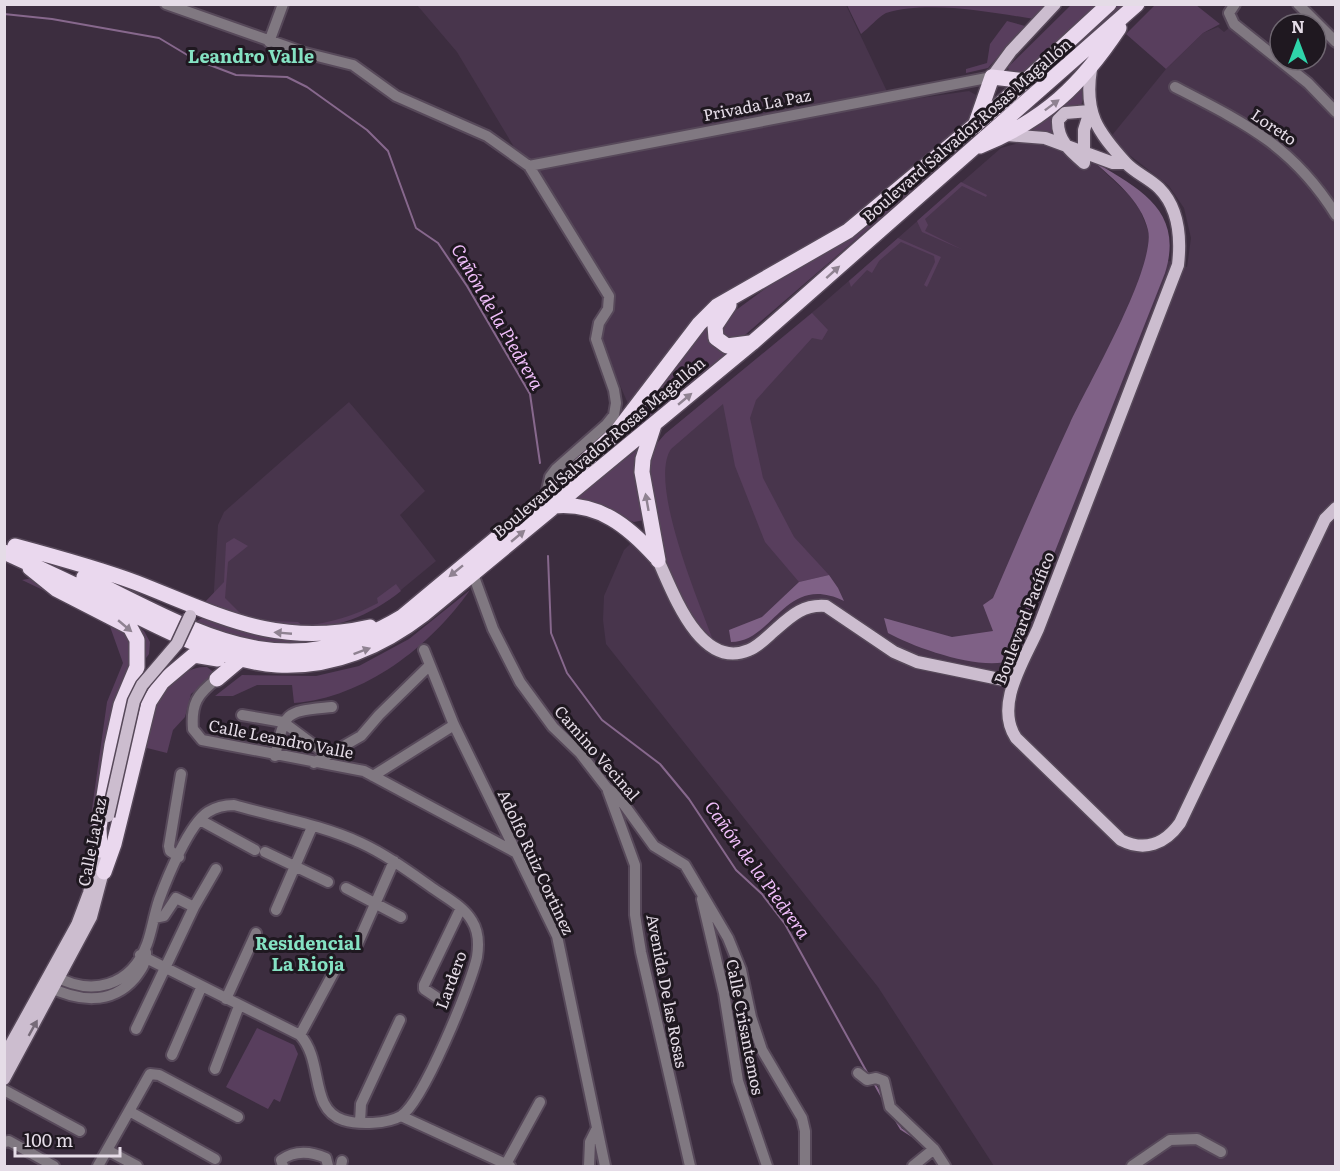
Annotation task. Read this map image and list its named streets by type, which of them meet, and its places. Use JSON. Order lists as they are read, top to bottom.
{
  "streets": {
    "highway": ["Boulevard Salvador Rosas Magallón"],
    "main road": ["Boulevard Pacífico", "Calle La Paz"],
    "street": [
      "Privada La Paz",
      "Loreto",
      "Calle Leandro Valle",
      "Camino Vecinal",
      "Adolfo Ruiz Cortinez",
      "Lardero",
      "Avenida De las Rosas",
      "Calle Crisantemos"
    ]
  },
  "crossings": [
    ["Boulevard Salvador Rosas Magallón", "Camino Vecinal"],
    ["Calle Leandro Valle", "Adolfo Ruiz Cortinez"],
    ["Camino Vecinal", "Avenida De las Rosas"],
    ["Camino Vecinal", "Calle Crisantemos"]
  ],
  "districts": ["Leandro Valle", "Residencial La Rioja"],
  "water": ["Cañón de la Piedrera"],
  "scale_bar": "100 m",
  "north": "top"
}
